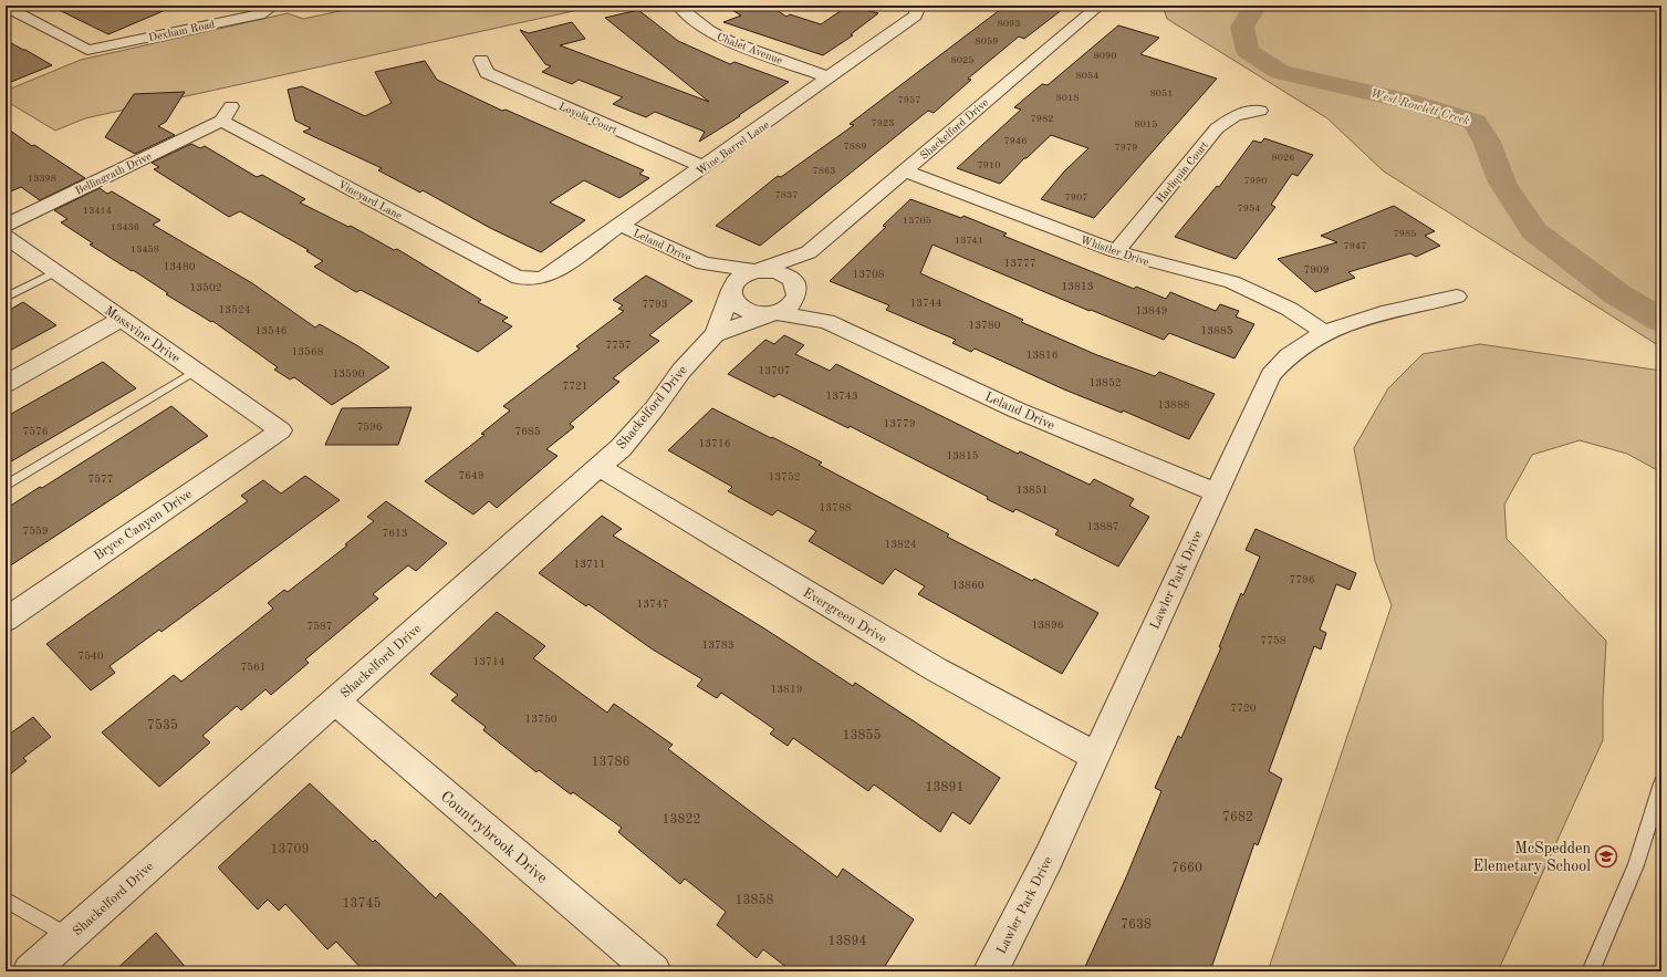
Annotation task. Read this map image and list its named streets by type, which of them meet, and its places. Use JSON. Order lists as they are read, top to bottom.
{
  "streets": {
    "street": [
      "Dexham Road",
      "Chalet Avenue",
      "Loyola Court",
      "Shackelford Drive",
      "Wine Barrel Lane",
      "Harliquin Court",
      "Bellingrath Drive",
      "Vineyard Lane",
      "Leland Drive",
      "Whistler Drive",
      "Mossvine Drive",
      "Bryce Canyon Drive",
      "Lawler Park Drive",
      "Evergreen Drive",
      "Countrybrook Drive"
    ]
  },
  "crossings": [
    ["Chalet Avenue", "Wine Barrel Lane"],
    ["Loyola Court", "Wine Barrel Lane"],
    ["Shackelford Drive", "Leland Drive"],
    ["Shackelford Drive", "Whistler Drive"],
    ["Shackelford Drive", "Evergreen Drive"],
    ["Shackelford Drive", "Countrybrook Drive"],
    ["Wine Barrel Lane", "Vineyard Lane"],
    ["Wine Barrel Lane", "Leland Drive"],
    ["Harliquin Court", "Whistler Drive"],
    ["Bellingrath Drive", "Vineyard Lane"],
    ["Leland Drive", "Lawler Park Drive"],
    ["Whistler Drive", "Lawler Park Drive"],
    ["Mossvine Drive", "Bryce Canyon Drive"],
    ["Lawler Park Drive", "Evergreen Drive"]
  ],
  "water": ["West Rowlett Creek"],
  "places": {
    "school or university": ["McSpedden Elemetary School"]
  },
  "house_numbers": [
    "8093",
    "8059",
    "8090",
    "8025",
    "8054",
    "8051",
    "8018",
    "7957",
    "7982",
    "7923",
    "8015",
    "7946",
    "7889",
    "7979",
    "8026",
    "7910",
    "7863",
    "13398",
    "7990",
    "7837",
    "7907",
    "7954",
    "13414",
    "13705",
    "13436",
    "7985",
    "13741",
    "7947",
    "13458",
    "13777",
    "13480",
    "7909",
    "13708",
    "13813",
    "13502",
    "13744",
    "7793",
    "13524",
    "13849",
    "13780",
    "13546",
    "13885",
    "7757",
    "13568",
    "13816",
    "13707",
    "13590",
    "13852",
    "7721",
    "13743",
    "13888",
    "13779",
    "7596",
    "7576",
    "7685",
    "13716",
    "13815",
    "7649",
    "13752",
    "7577",
    "13851",
    "13788",
    "13887",
    "7559",
    "7613",
    "13824",
    "13711",
    "7796",
    "13860",
    "13747",
    "13896",
    "7587",
    "7758",
    "13783",
    "7540",
    "13714",
    "7561",
    "13819",
    "7720",
    "13750",
    "7535",
    "13855",
    "13786",
    "13891",
    "7682",
    "13822",
    "13709",
    "7660",
    "13858",
    "13745",
    "7638",
    "13894"
  ]
}
